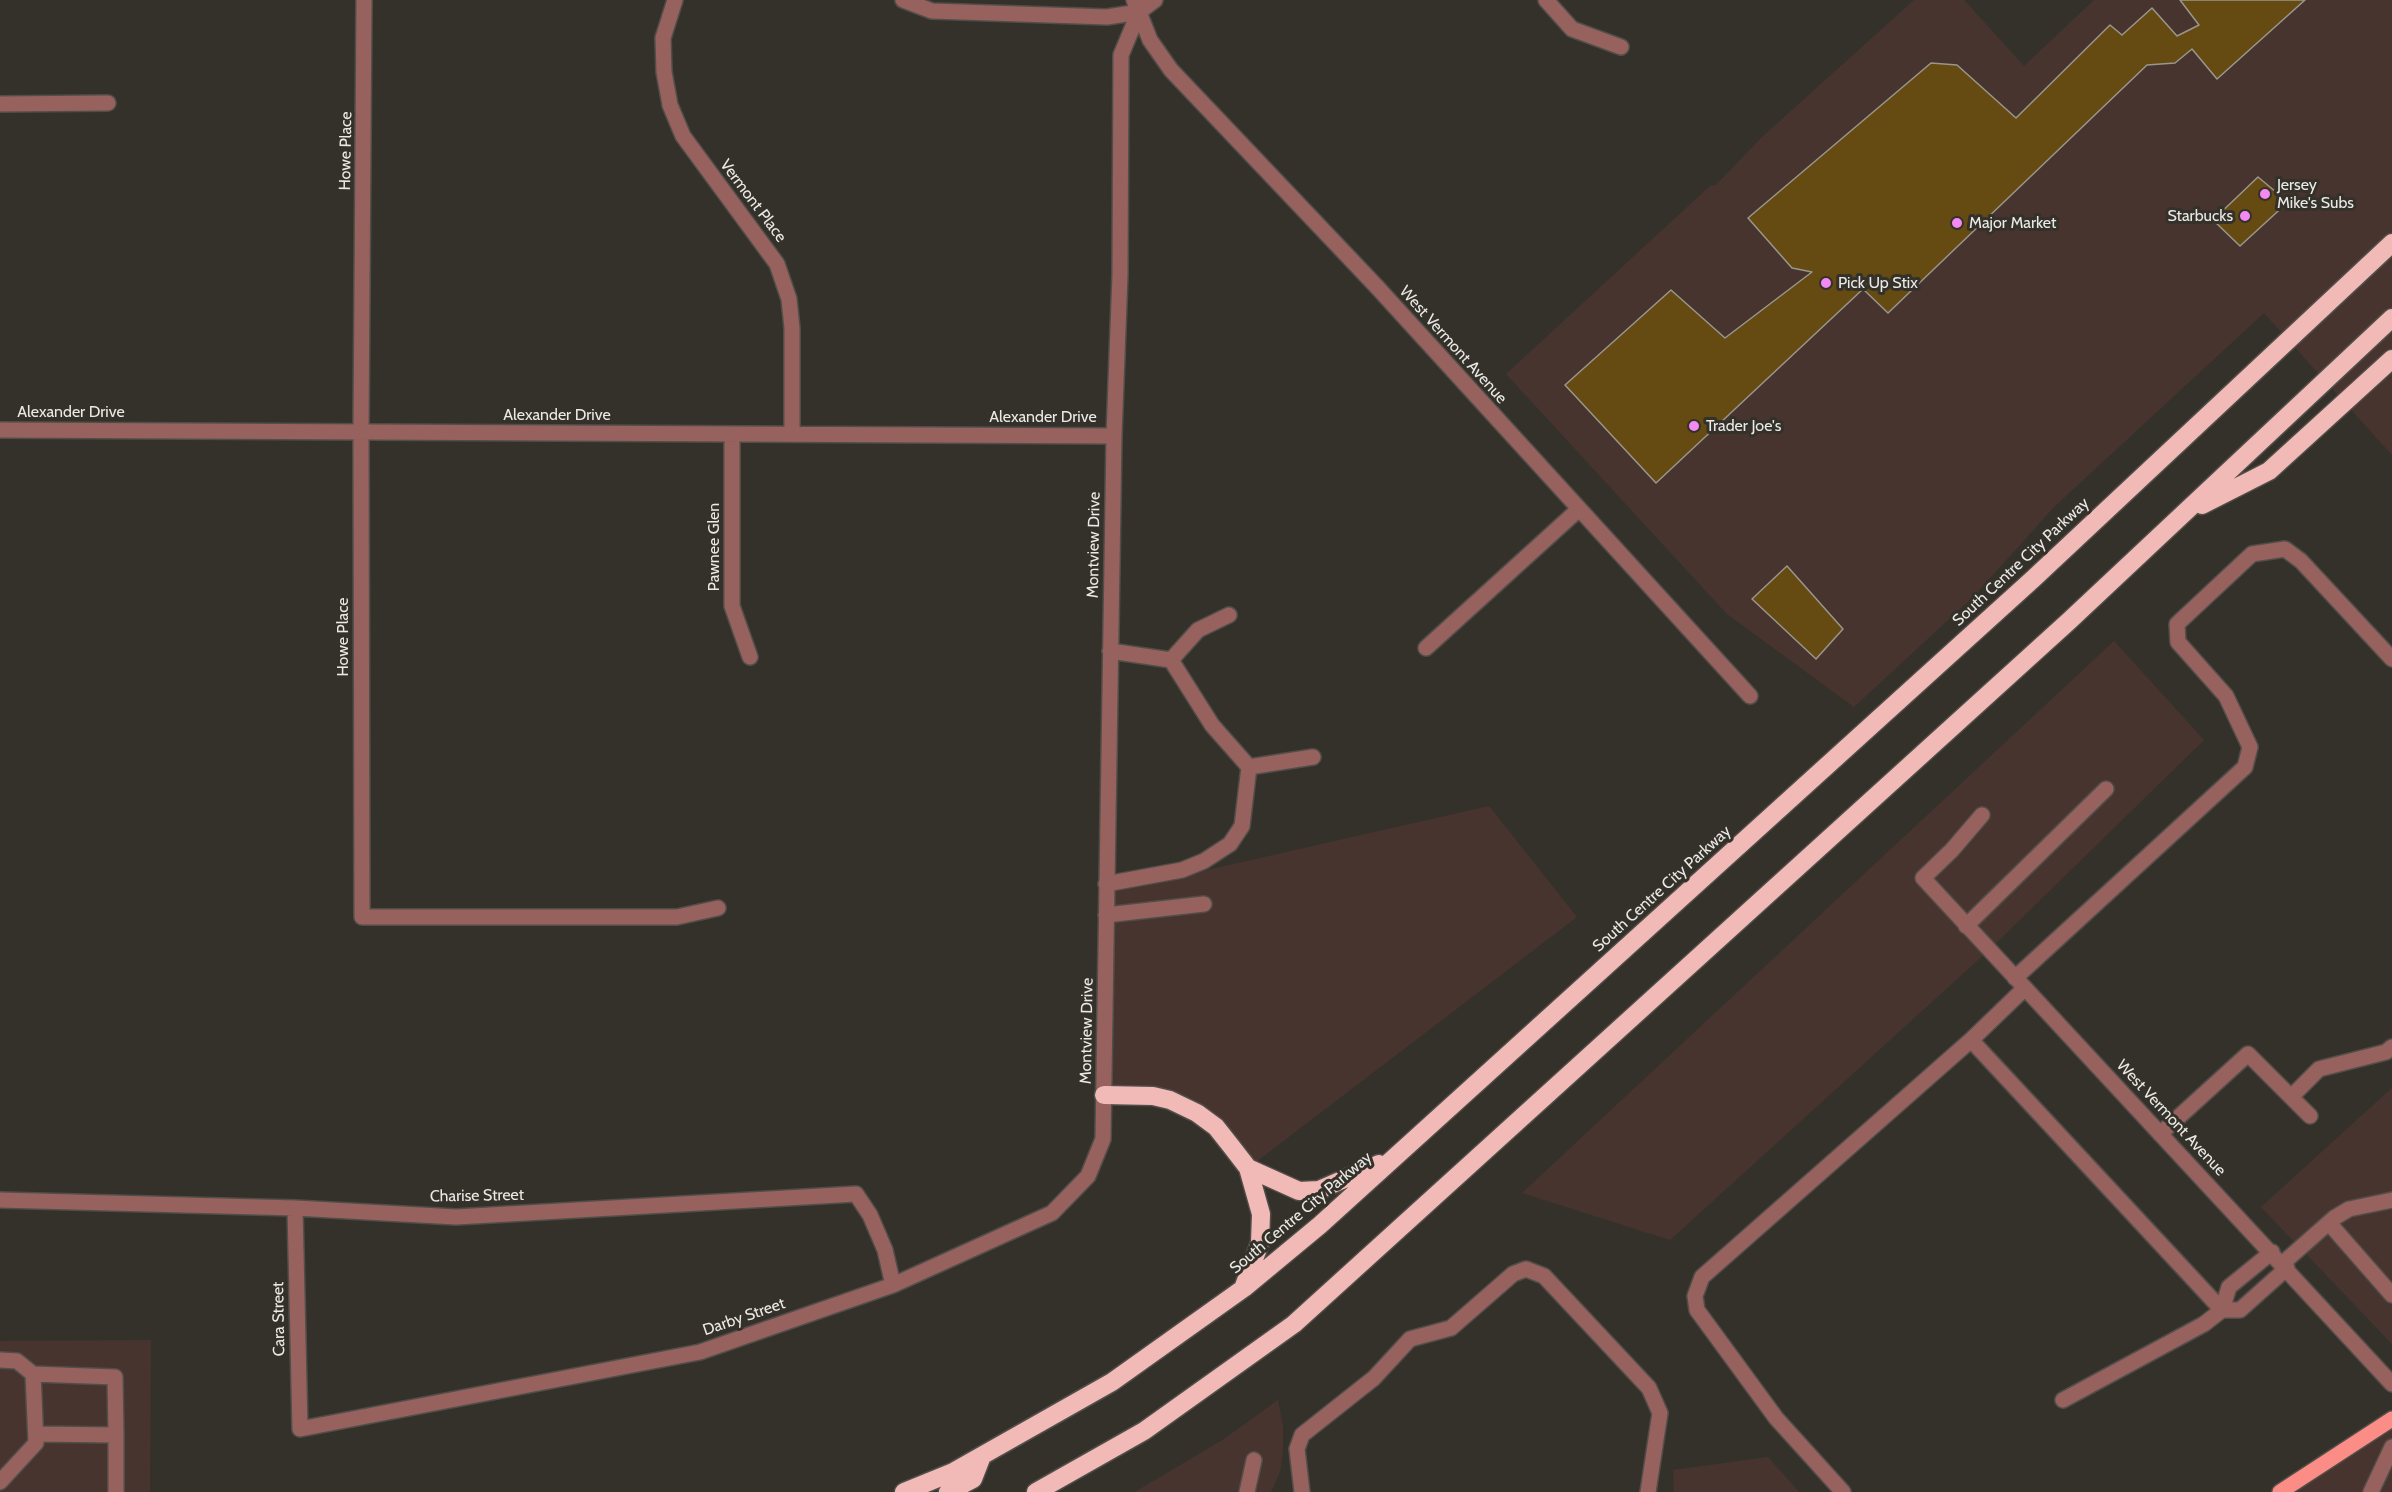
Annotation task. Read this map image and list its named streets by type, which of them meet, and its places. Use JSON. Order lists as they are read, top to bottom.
{
  "streets": {
    "highway": ["South Centre City Parkway"],
    "street": [
      "Howe Place",
      "Vermont Place",
      "West Vermont Avenue",
      "Alexander Drive",
      "Montview Drive",
      "Pawnee Glen",
      "Charise Street",
      "Darby Street",
      "Cara Street"
    ]
  },
  "crossings": [
    ["Howe Place", "Alexander Drive"],
    ["Vermont Place", "Alexander Drive"],
    ["West Vermont Avenue", "Montview Drive"],
    ["Alexander Drive", "Montview Drive"],
    ["Alexander Drive", "Pawnee Glen"],
    ["Montview Drive", "Darby Street"],
    ["Charise Street", "Darby Street"],
    ["Charise Street", "Cara Street"],
    ["Darby Street", "Cara Street"]
  ],
  "places": [
    "Jersey Mike's Subs",
    "Starbucks",
    "Major Market",
    "Pick Up Stix",
    "Trader Joe's"
  ]
}
